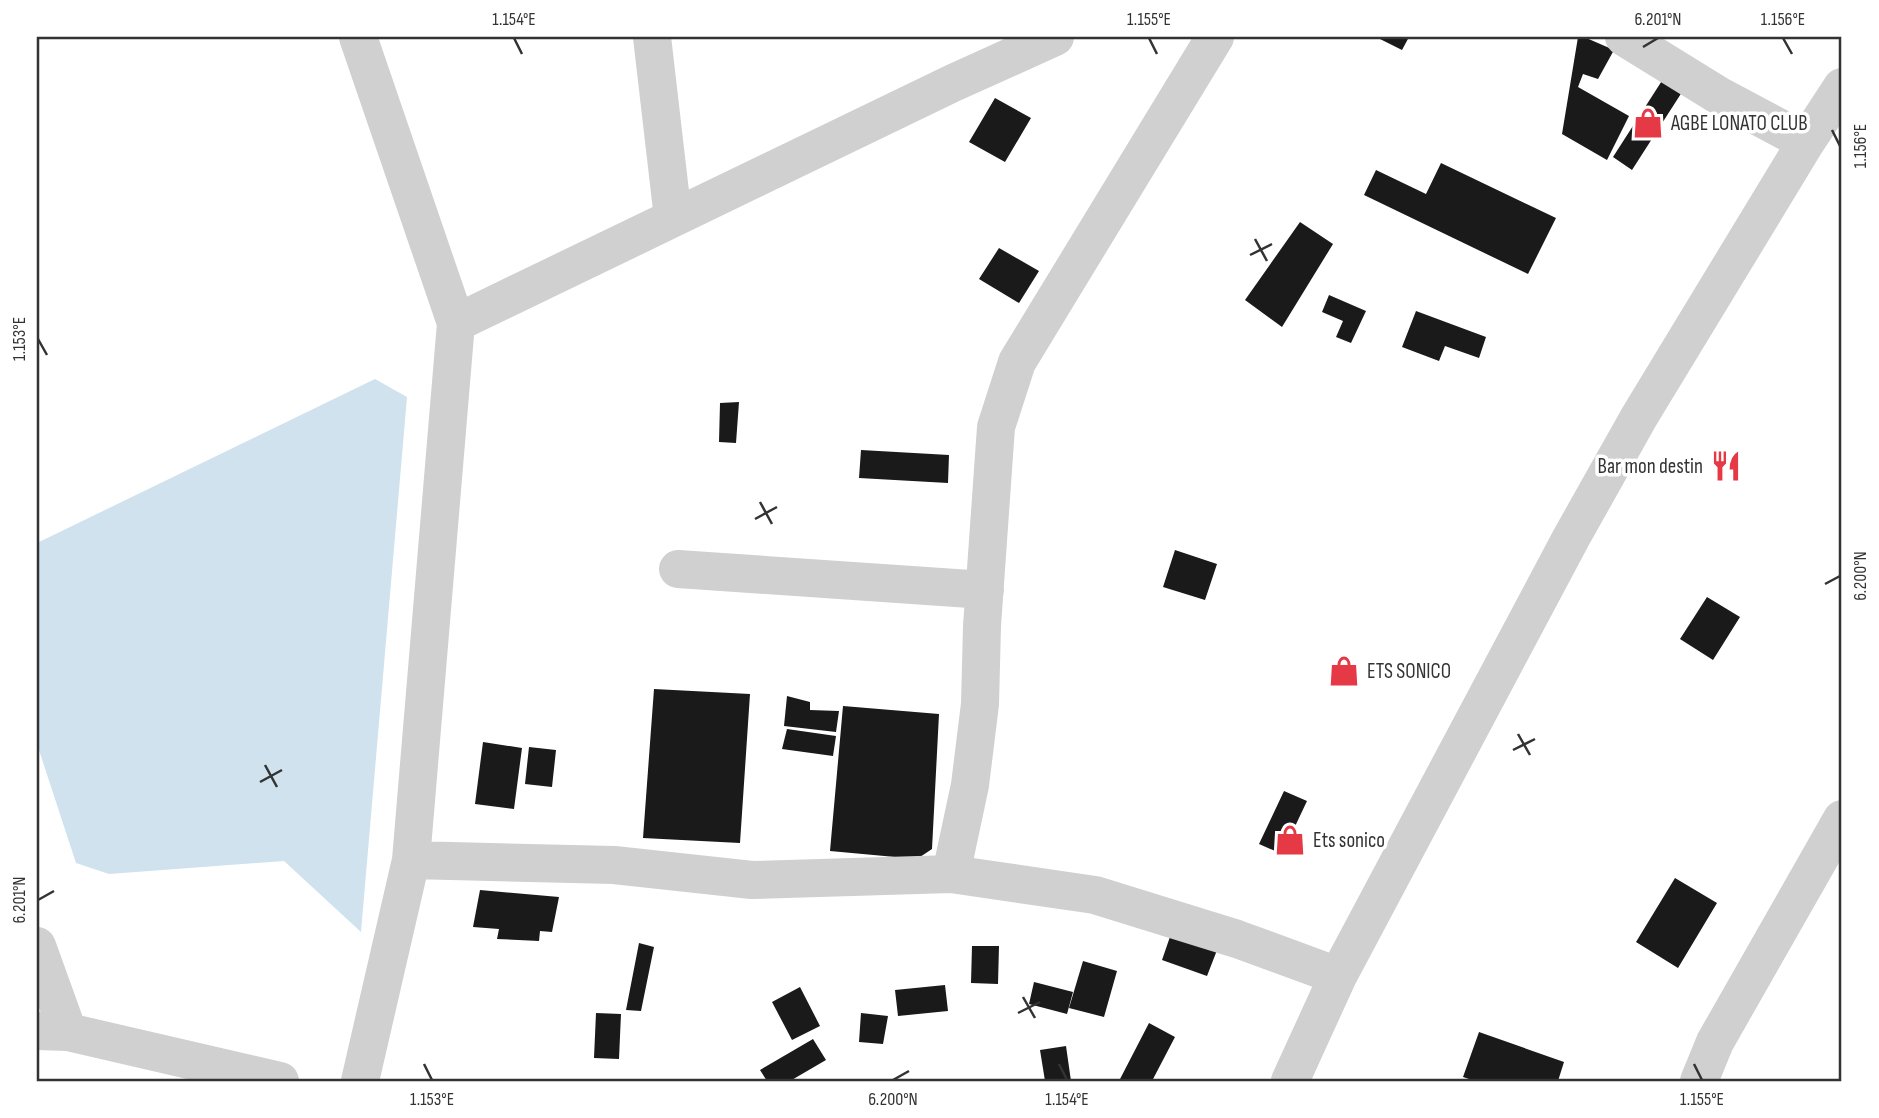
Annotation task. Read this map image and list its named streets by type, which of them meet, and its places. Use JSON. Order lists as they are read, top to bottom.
{
  "places": {
    "shop": ["AGBE LONATO CLUB", "ETS SONICO", "Ets sonico"],
    "restaurant": ["Bar mon destin"]
  },
  "coordinates": [
    "1.154°E",
    "1.155°E",
    "6.201°N",
    "1.156°E",
    "1.153°E",
    "6.200°N"
  ]
}
